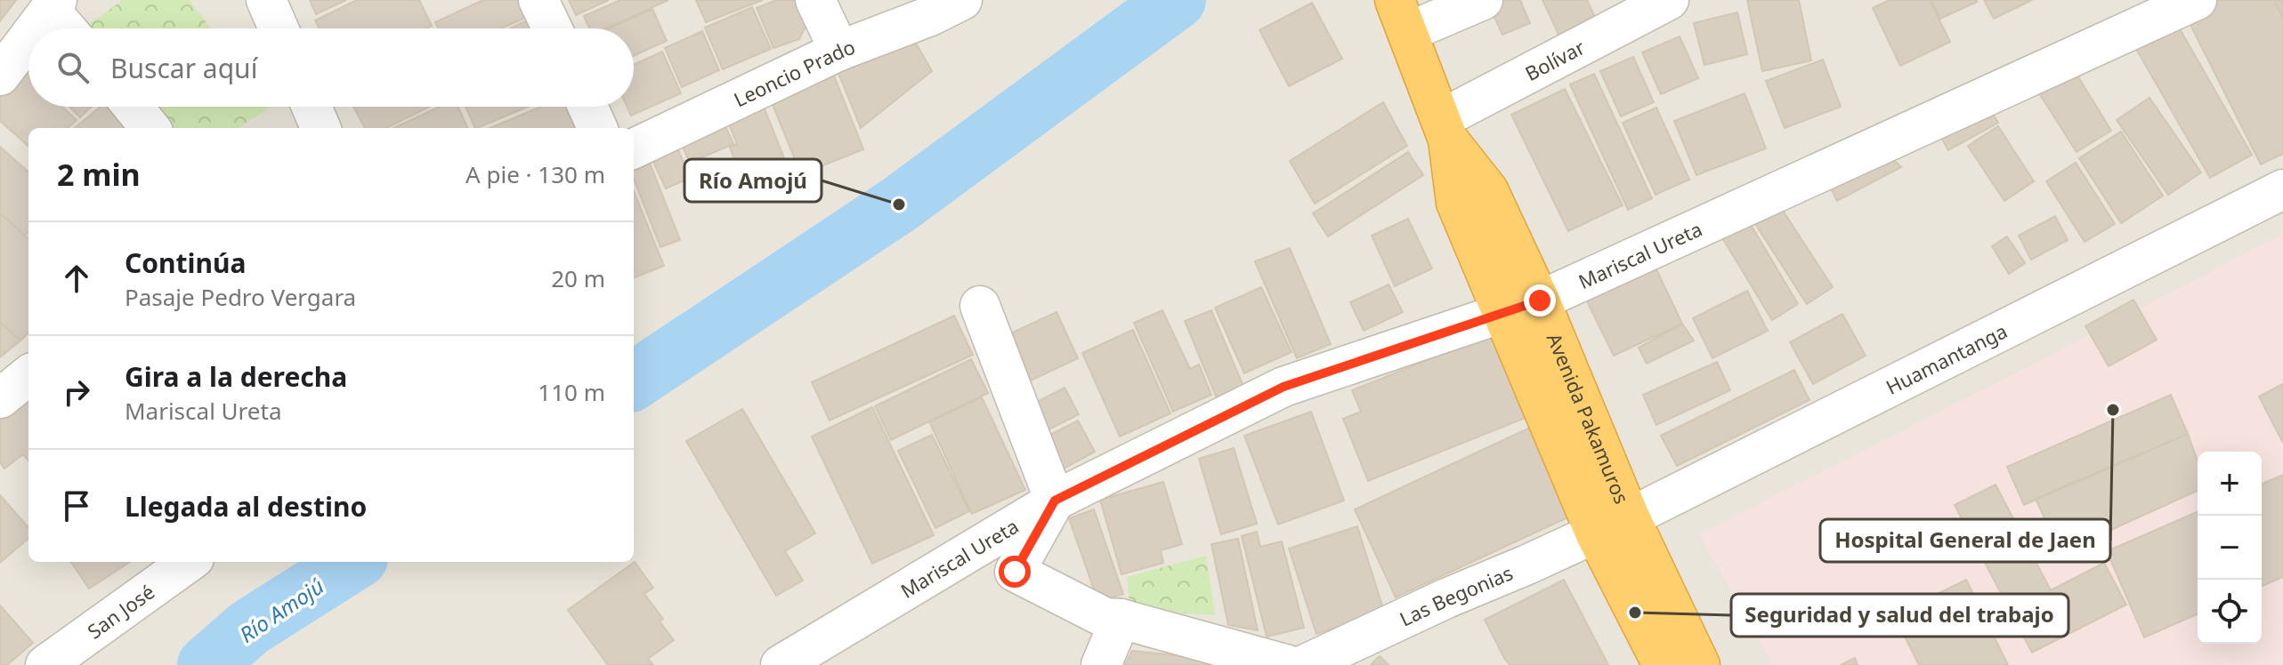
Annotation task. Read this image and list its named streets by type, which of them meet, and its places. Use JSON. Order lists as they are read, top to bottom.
{
  "streets": {
    "highway": ["Avenida Pakamuros"],
    "street": [
      "Bolívar",
      "Leoncio Prado",
      "Mariscal Ureta",
      "Huamantanga",
      "Las Begonias",
      "San José"
    ]
  },
  "crossings": [
    ["Bolívar", "Avenida Pakamuros"],
    ["Mariscal Ureta", "Avenida Pakamuros"],
    ["Huamantanga", "Avenida Pakamuros"],
    ["Huamantanga", "Las Begonias"],
    ["Avenida Pakamuros", "Las Begonias"]
  ],
  "water": ["Río Amojú"],
  "places": ["Río Amojú", "Hospital General de Jaen", "Seguridad y salud del trabajo"],
  "page": {
    "search": "Buscar aquí",
    "heading": ["2 min", "A pie · 130 m"],
    "list": [
      ["Continúa", "Pasaje Pedro Vergara", "20 m"],
      ["Gira a la derecha", "Mariscal Ureta", "110 m"],
      "Llegada al destino"
    ],
    "map_buttons": ["+", "−"]
  }
}
